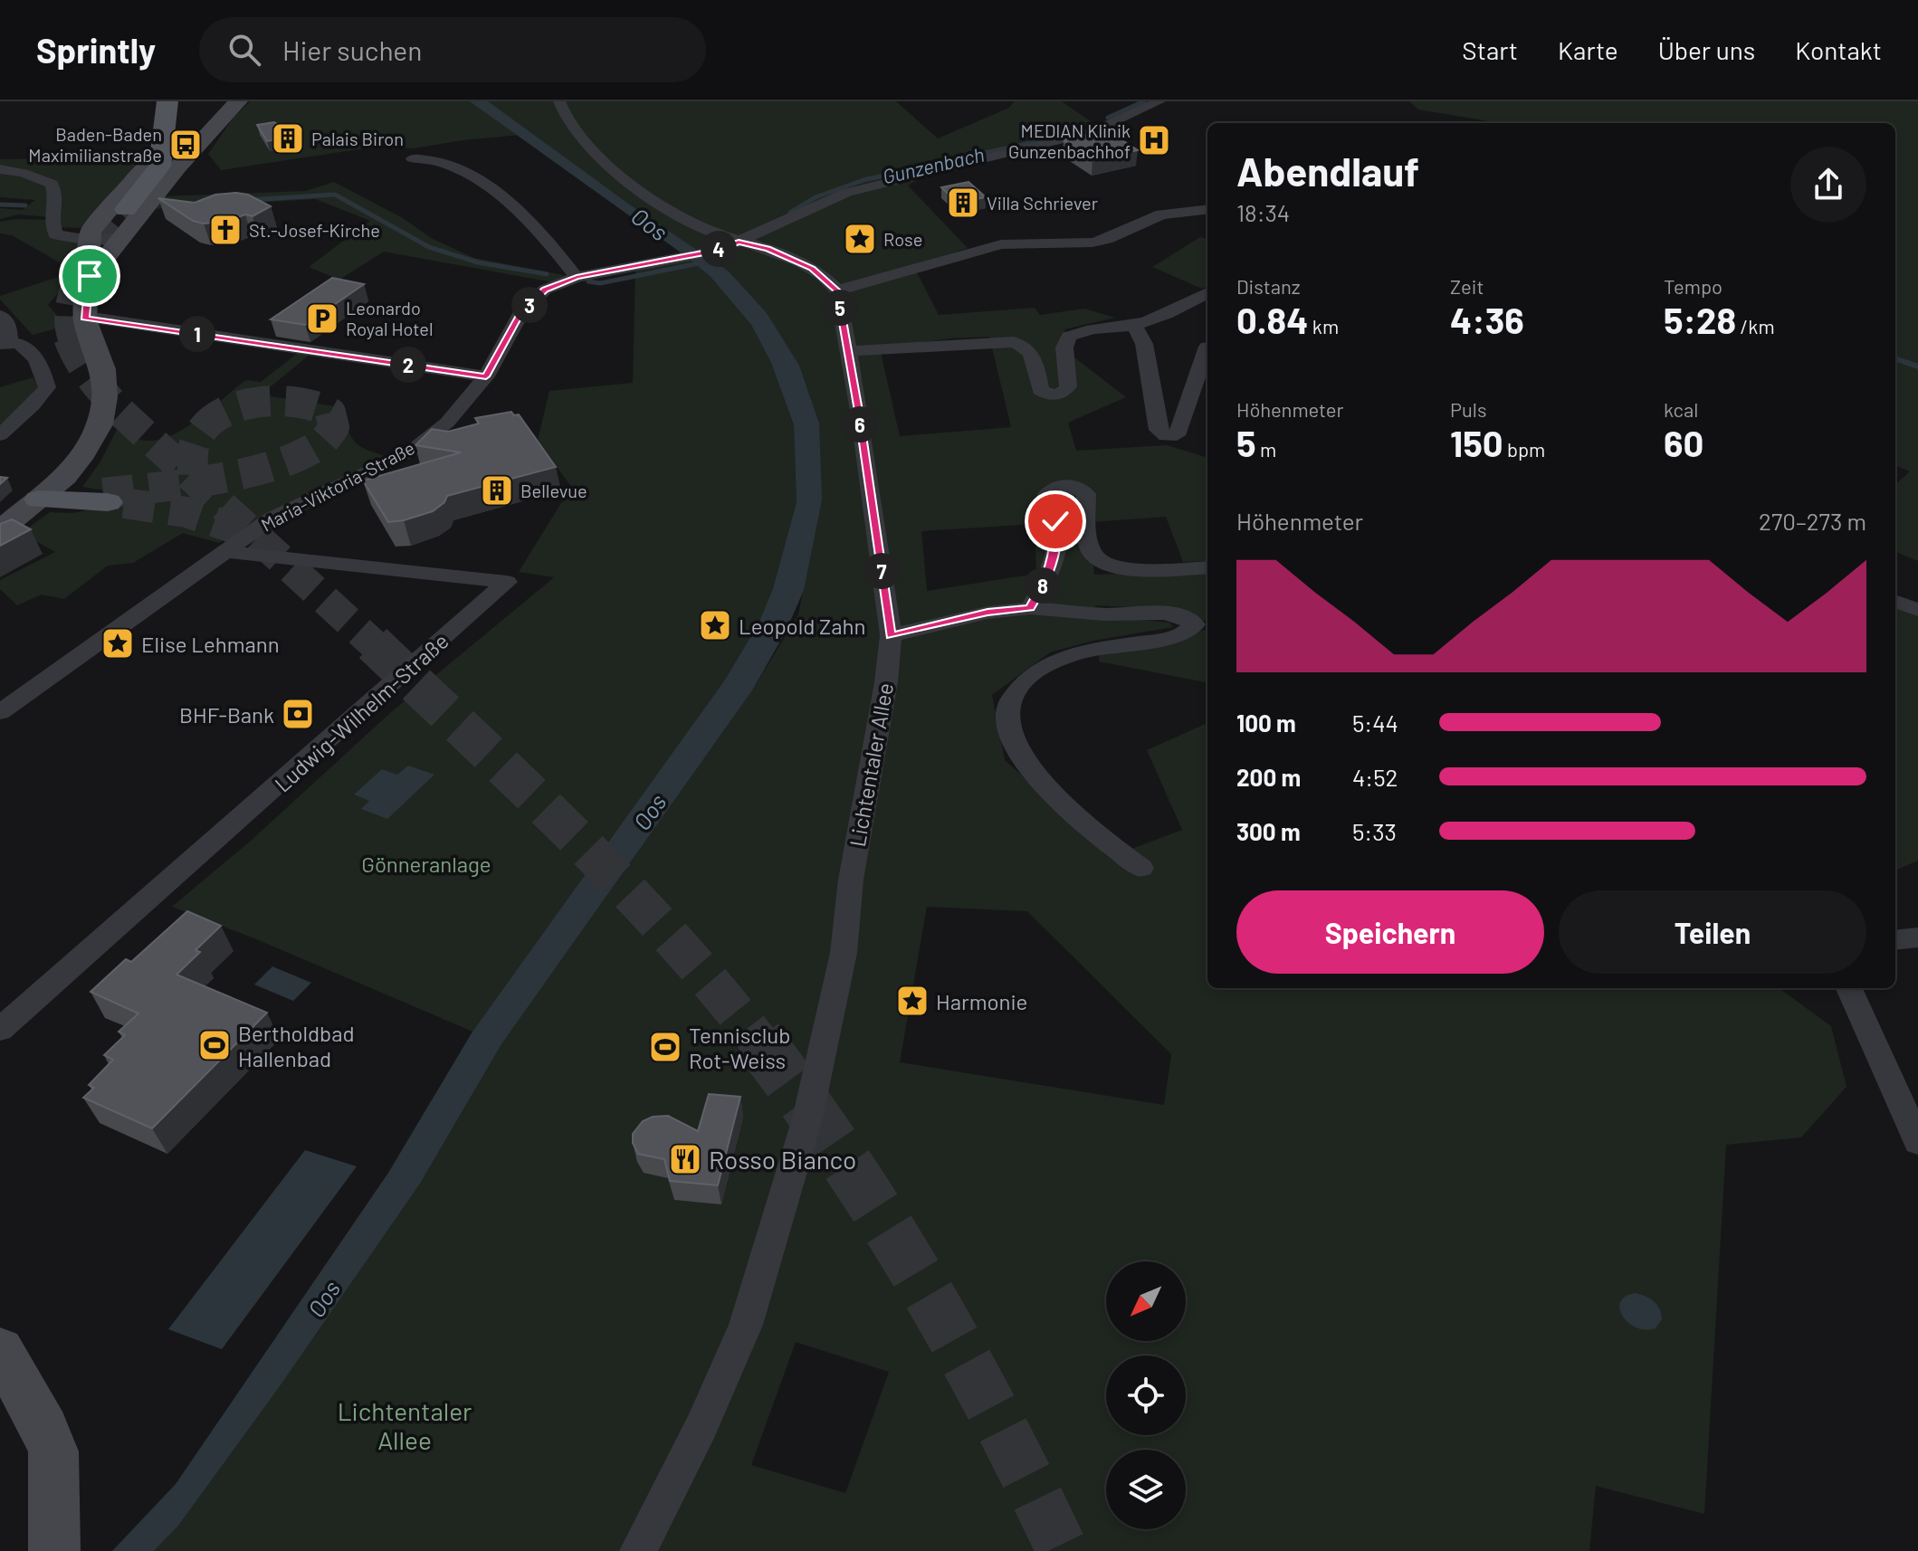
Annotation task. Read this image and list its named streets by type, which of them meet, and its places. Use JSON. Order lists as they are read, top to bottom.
{
  "streets": {
    "street": ["Maria-Viktoria-Straße", "Ludwig-Wilhelm-Straße", "Lichtentaler Allee"]
  },
  "crossings": [
    ["Maria-Viktoria-Straße", "Ludwig-Wilhelm-Straße"]
  ],
  "water": ["Gunzenbach", "Oos"],
  "parks": ["Gönneranlage", "Lichtentaler Allee"],
  "places": {
    "building": ["Palais Biron", "Villa Schriever", "Bellevue"],
    "hospital": ["MEDIAN Klinik Gunzenbachhof"],
    "bus stop": ["Baden-Baden Maximilianstraße"],
    "church": ["St.-Josef-Kirche"],
    "place": [
      "Rose",
      "Leopold Zahn",
      "Elise Lehmann",
      "Harmonie"
    ],
    "parking": ["Leonardo Royal Hotel"],
    "bank": ["BHF-Bank"],
    "sports": ["Bertholdbad Hallenbad", "Tennisclub Rot-Weiss"],
    "restaurant": ["Rosso Bianco"]
  },
  "north": "bottom left",
  "page": {
    "header": "Sprintly",
    "search": "Hier suchen",
    "nav": [
      "Start",
      "Karte",
      "Über uns",
      "Kontakt"
    ],
    "heading": ["Abendlauf", "18:34"],
    "pins": [
      "4",
      "3",
      "5",
      "1",
      "2",
      "6",
      "7",
      "8"
    ],
    "stats": [
      ["Distanz", "0.84 km"],
      ["Zeit", "4:36"],
      ["Tempo", "5:28 /km"],
      ["Höhenmeter", "5 m"],
      ["Puls", "150 bpm"],
      ["kcal", "60"]
    ],
    "chart": ["Höhenmeter", "270–273 m"],
    "list": [
      {
        "name": "100 m",
        "note": "5:44"
      },
      {
        "name": "200 m",
        "note": "4:52"
      },
      {
        "name": "300 m",
        "note": "5:33"
      }
    ],
    "buttons": ["Speichern", "Teilen"]
  }
}
